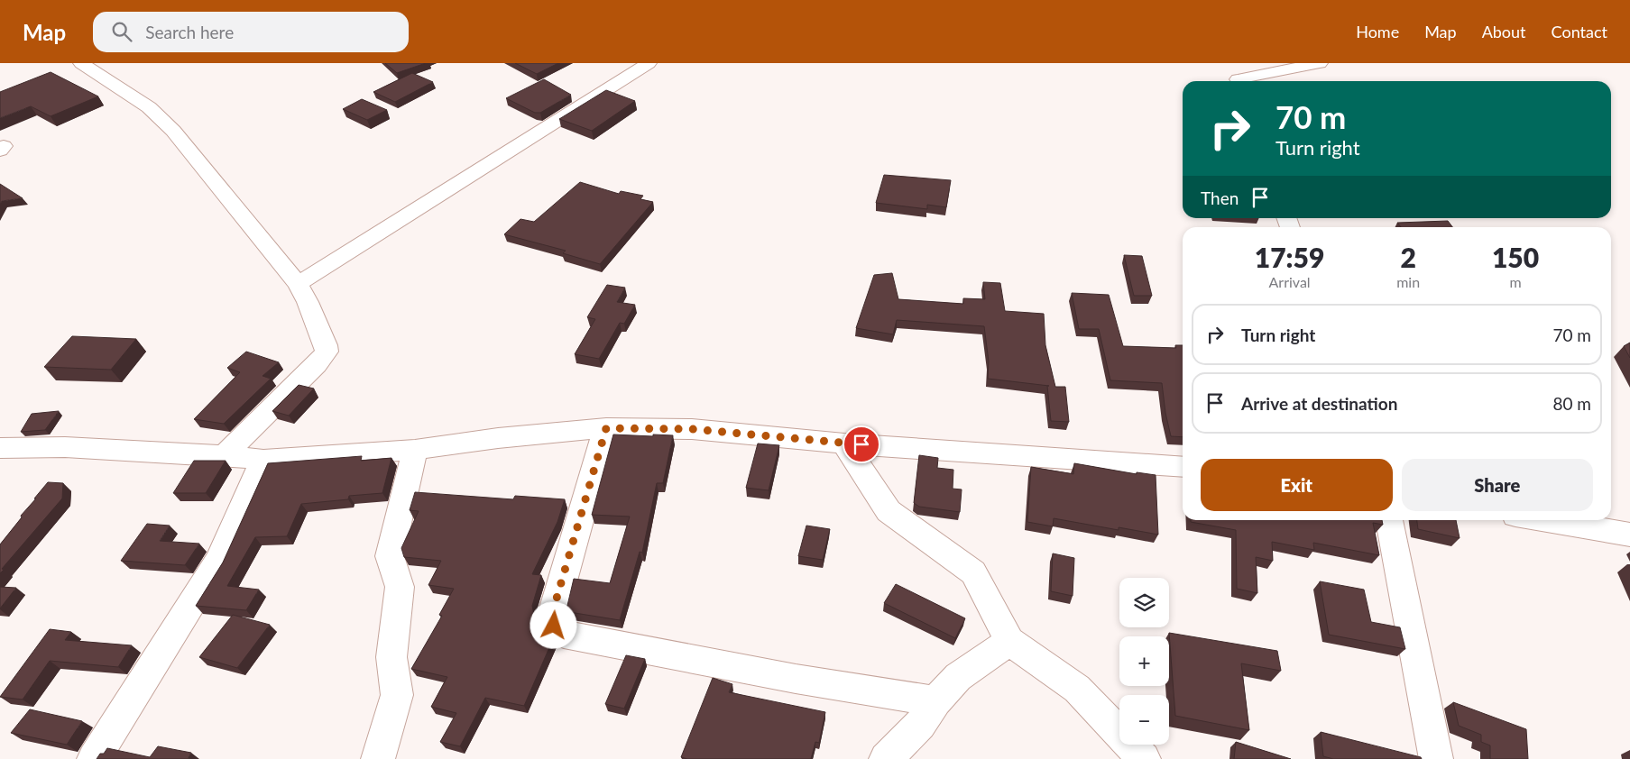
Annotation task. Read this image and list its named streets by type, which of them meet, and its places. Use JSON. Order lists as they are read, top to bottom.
{
  "page": {
    "header": "Map",
    "search": "Search here",
    "nav": [
      "Home",
      "Map",
      "About",
      "Contact"
    ],
    "turn": ["70 m", "Turn right"],
    "then": "Then",
    "eta": [
      "17:59",
      "Arrival",
      "2",
      "min",
      "150",
      "m"
    ],
    "list": [
      {
        "name": "Turn right",
        "value": "70 m"
      },
      {
        "name": "Arrive at destination",
        "value": "80 m"
      }
    ],
    "buttons": ["Exit", "Share"],
    "map_buttons": ["+", "−"]
  }
}
